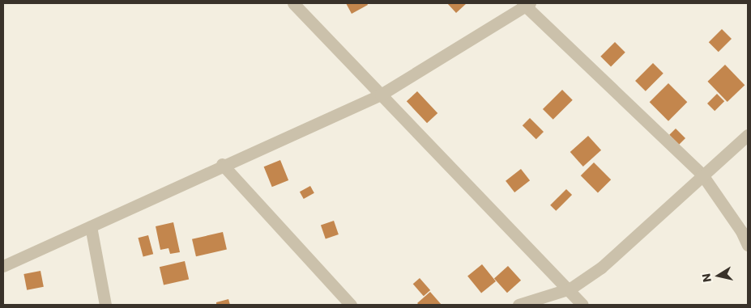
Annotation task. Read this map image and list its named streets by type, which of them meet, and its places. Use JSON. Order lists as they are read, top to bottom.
{
  "north": "left"
}
